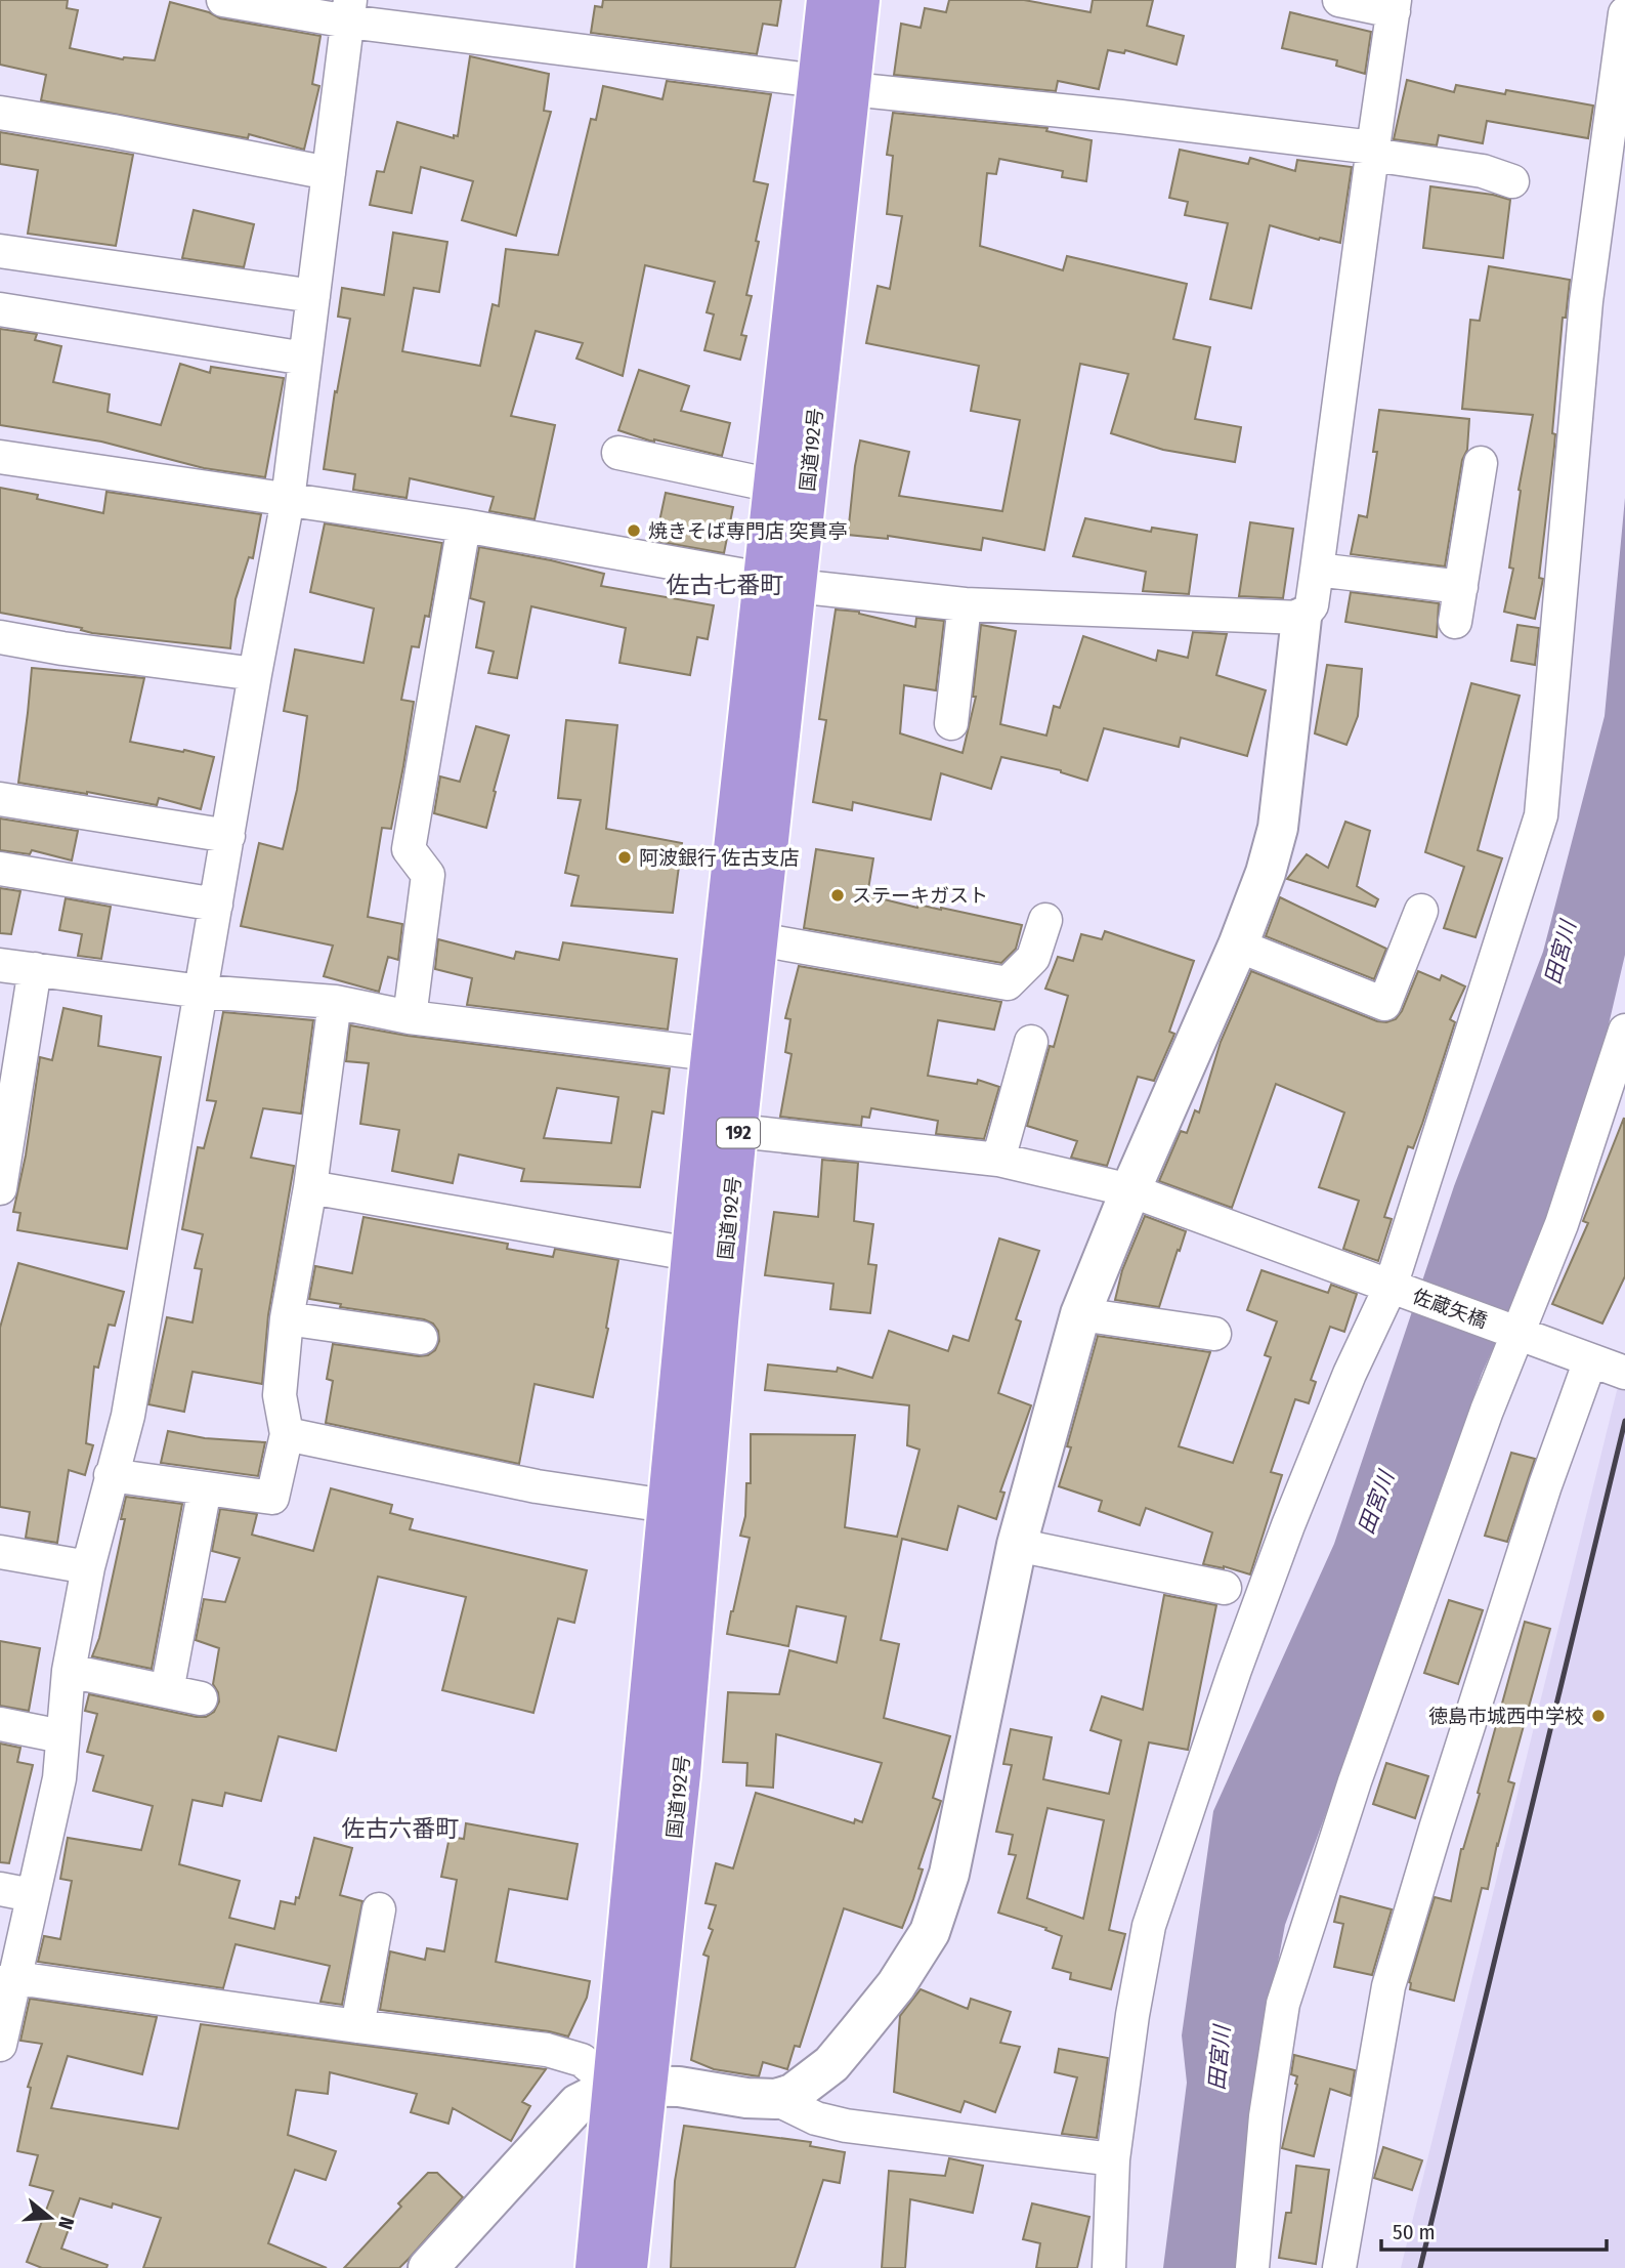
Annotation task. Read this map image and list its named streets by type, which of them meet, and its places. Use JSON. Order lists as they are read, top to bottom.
{
  "streets": {
    "highway": ["国道192号", "192"],
    "street": ["佐蔵矢橋"]
  },
  "crossings": [
    ["国道192号", "佐蔵矢橋"]
  ],
  "districts": ["佐古七番町", "佐古六番町"],
  "water": ["田宮川"],
  "places": [
    "焼きそば専門店 突貫亭",
    "阿波銀行 佐古支店",
    "ステーキガスト",
    "徳島市城西中学校"
  ],
  "scale_bar": "50 m",
  "north": "right"
}
